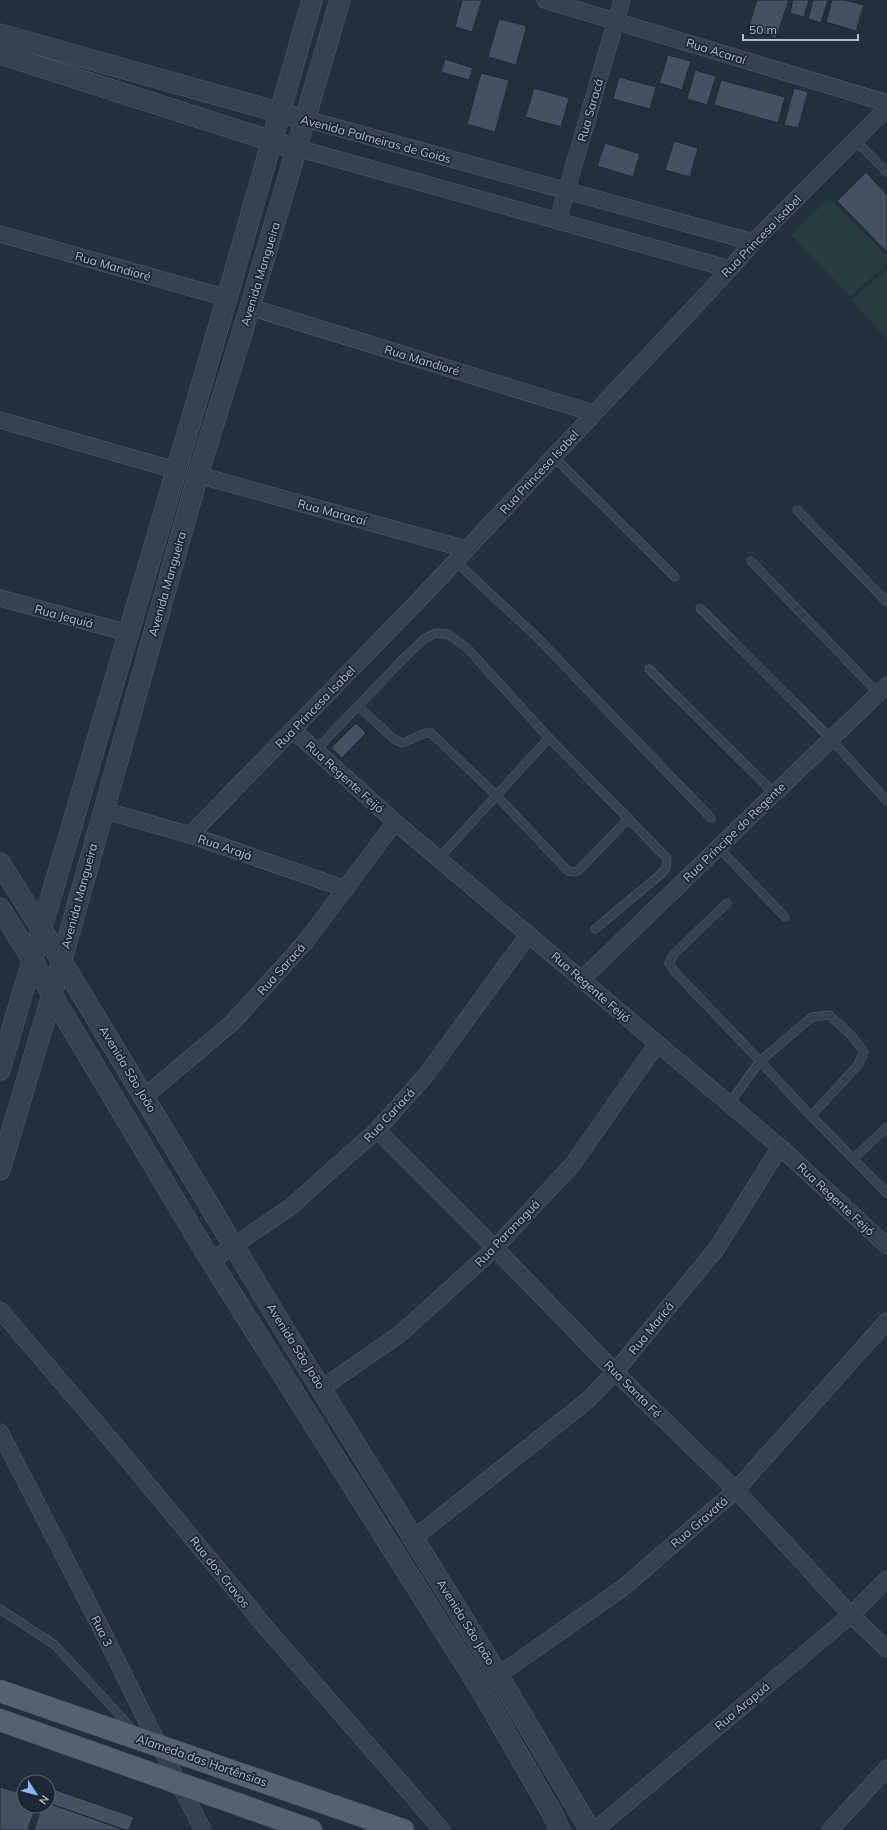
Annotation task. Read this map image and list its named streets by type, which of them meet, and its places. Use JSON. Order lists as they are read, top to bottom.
{
  "streets": {
    "main road": ["Alameda das Hortênsias"],
    "street": [
      "Rua Acaraí",
      "Rua Saracá",
      "Avenida Palmeiras de Goiás",
      "Rua Princesa Isabel",
      "Rua Mandioré",
      "Avenida Mangueira",
      "Rua Maracaí",
      "Rua Jequiá",
      "Rua Regente Feijó",
      "Rua Príncipe do Regente",
      "Rua Arajá",
      "Avenida São João",
      "Rua Cariacá",
      "Rua Paranaguá",
      "Rua Maricá",
      "Rua Santa Fé",
      "Rua Gravatá",
      "Rua dos Cravos",
      "Rua 3",
      "Rua Arapuá"
    ]
  },
  "crossings": [
    ["Rua Acaraí", "Rua Saracá"],
    ["Rua Acaraí", "Rua Princesa Isabel"],
    ["Rua Saracá", "Avenida Palmeiras de Goiás"],
    ["Rua Saracá", "Rua Regente Feijó"],
    ["Rua Saracá", "Rua Arajá"],
    ["Rua Saracá", "Avenida São João"],
    ["Avenida Palmeiras de Goiás", "Rua Princesa Isabel"],
    ["Avenida Palmeiras de Goiás", "Avenida Mangueira"],
    ["Rua Princesa Isabel", "Rua Mandioré"],
    ["Rua Princesa Isabel", "Rua Maracaí"],
    ["Rua Princesa Isabel", "Rua Regente Feijó"],
    ["Rua Princesa Isabel", "Rua Arajá"],
    ["Rua Mandioré", "Avenida Mangueira"],
    ["Avenida Mangueira", "Rua Maracaí"],
    ["Avenida Mangueira", "Rua Jequiá"],
    ["Avenida Mangueira", "Rua Arajá"],
    ["Avenida Mangueira", "Avenida São João"],
    ["Rua Regente Feijó", "Rua Príncipe do Regente"],
    ["Rua Regente Feijó", "Rua Cariacá"],
    ["Rua Regente Feijó", "Rua Paranaguá"],
    ["Rua Regente Feijó", "Rua Maricá"],
    ["Avenida São João", "Rua Cariacá"],
    ["Avenida São João", "Rua Paranaguá"],
    ["Avenida São João", "Rua Maricá"],
    ["Avenida São João", "Rua Gravatá"],
    ["Rua Cariacá", "Rua Santa Fé"],
    ["Rua Paranaguá", "Rua Santa Fé"],
    ["Rua Maricá", "Rua Santa Fé"],
    ["Rua Santa Fé", "Rua Gravatá"],
    ["Rua Santa Fé", "Rua Arapuá"],
    ["Rua 3", "Alameda das Hortênsias"]
  ],
  "scale_bar": "50 m",
  "north": "bottom right"
}
